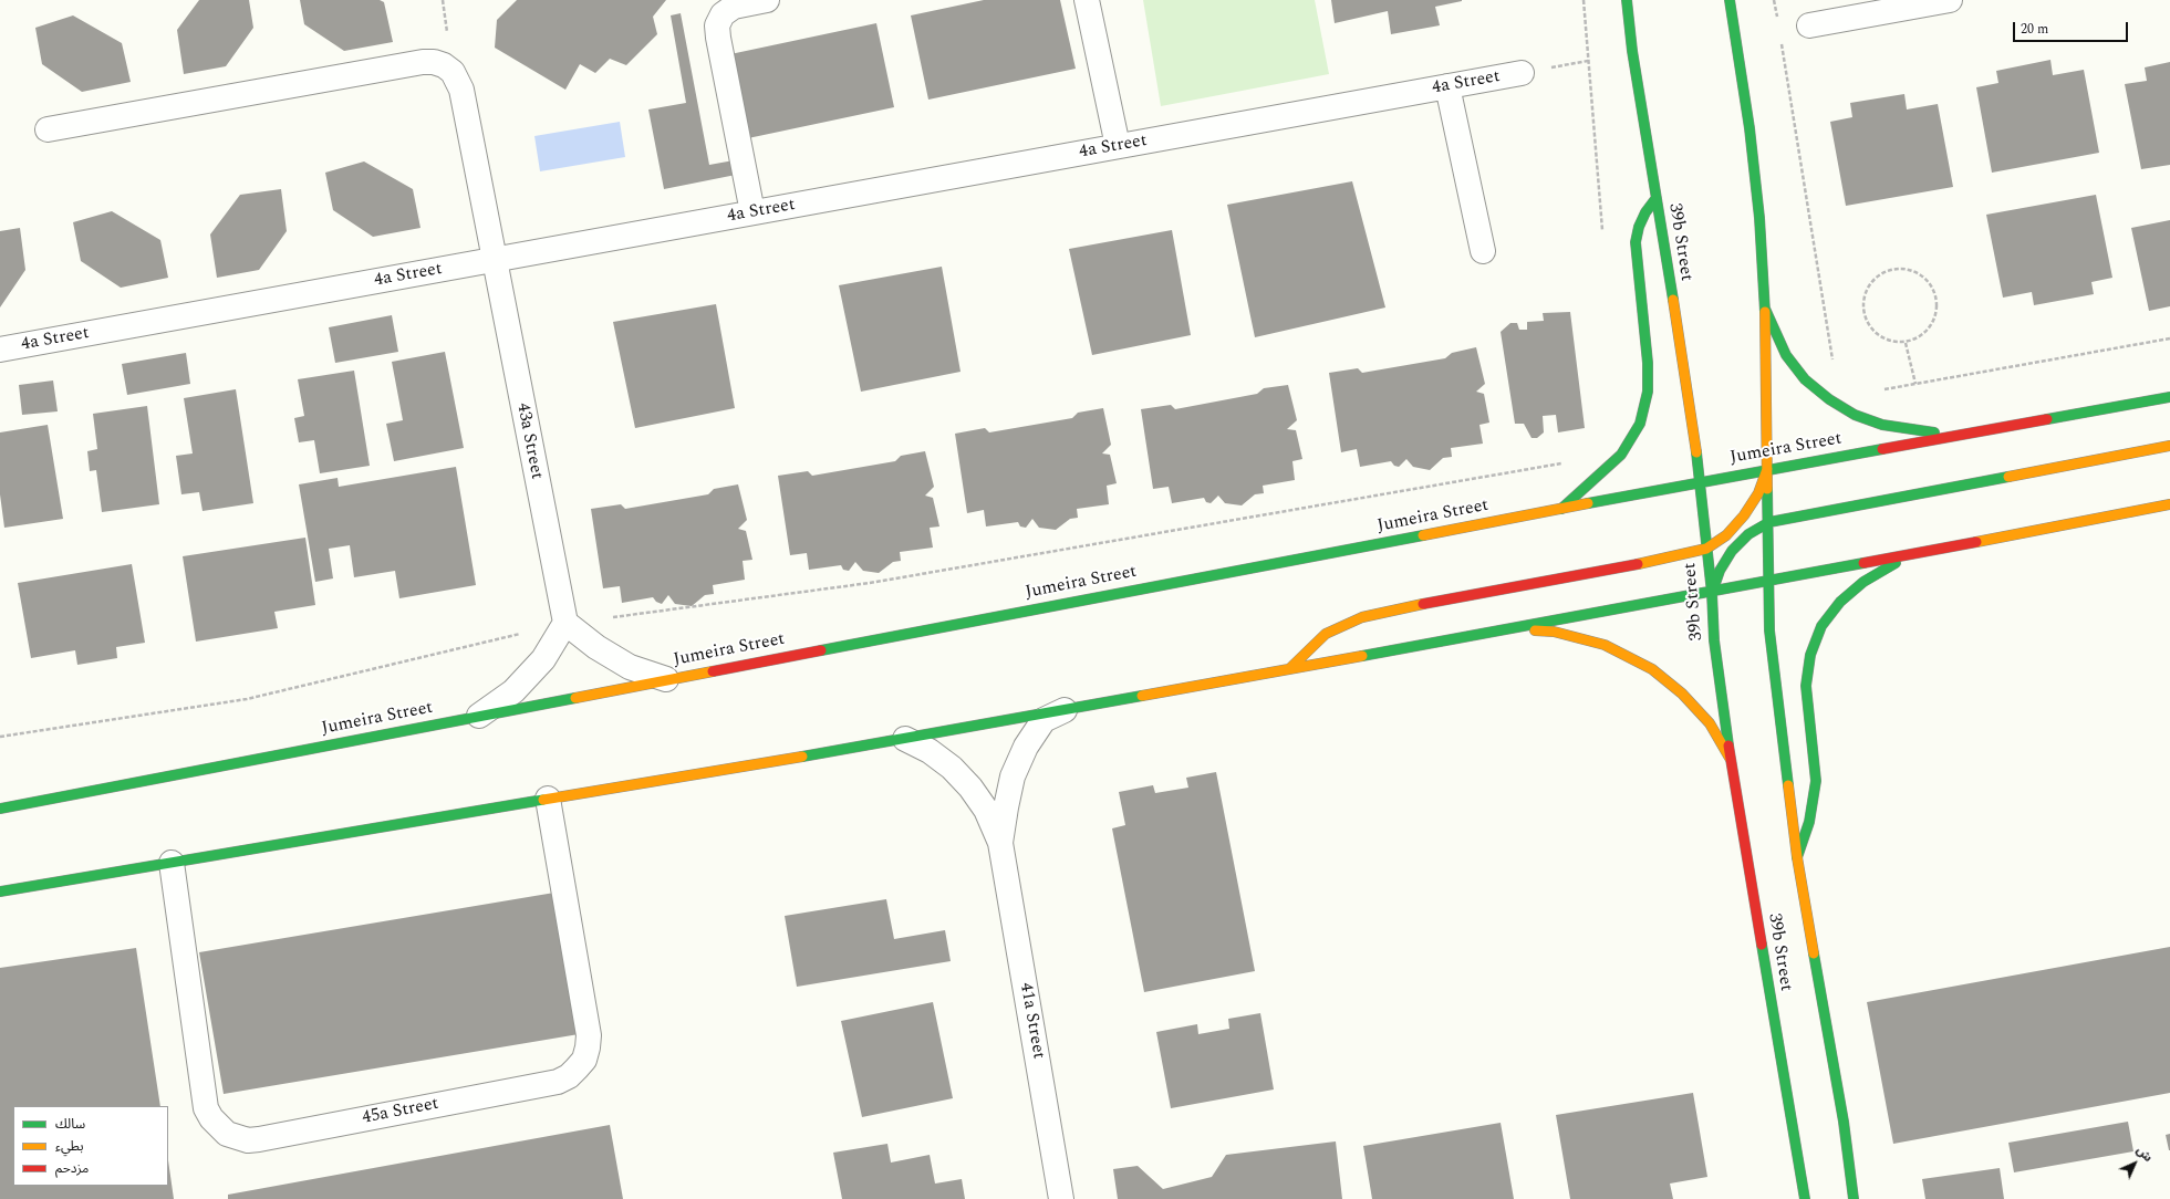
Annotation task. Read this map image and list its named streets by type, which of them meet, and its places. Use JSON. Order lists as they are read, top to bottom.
{
  "streets": {
    "main road": ["39b Street", "Jumeira Street"],
    "street": [
      "4a Street",
      "43a Street",
      "41a Street",
      "45a Street"
    ]
  },
  "crossings": [
    ["4a Street", "43a Street"],
    ["39b Street", "Jumeira Street"]
  ],
  "legend": ["سالك", "بطيء", "مزدحم"],
  "scale_bar": "20 m",
  "north": "top right"
}
